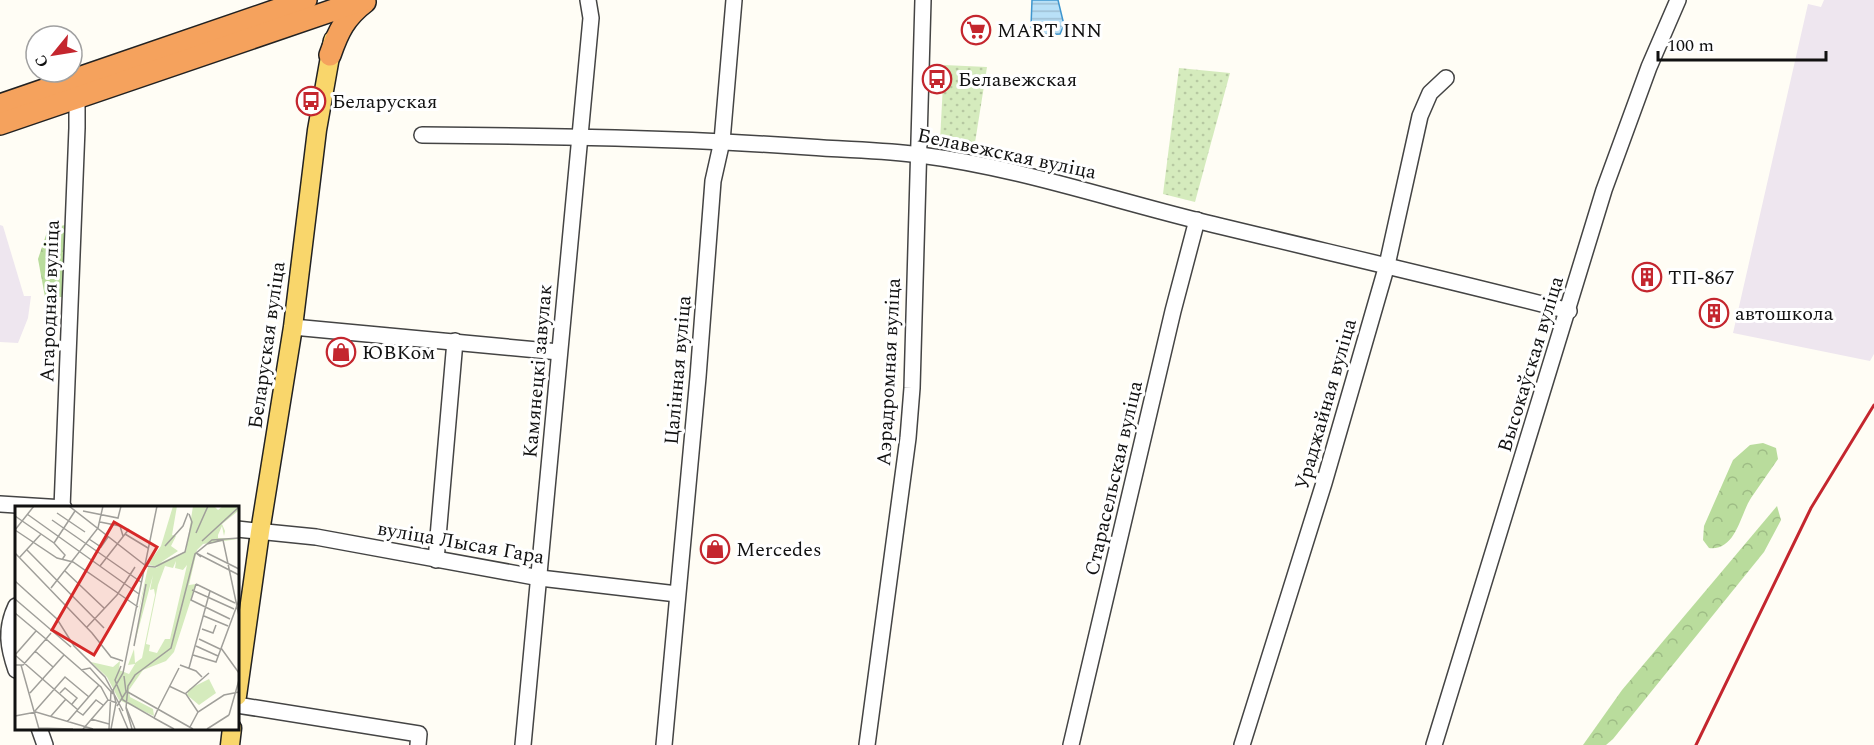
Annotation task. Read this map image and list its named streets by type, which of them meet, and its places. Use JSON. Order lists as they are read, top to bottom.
{
  "streets": {
    "main road": ["Беларуская вуліца"],
    "street": [
      "Белавежская вуліца",
      "Агародная вуліца",
      "Высокаўская вуліца",
      "Цалінная вуліца",
      "Камянецкі завулак",
      "Аэрадромная вуліца",
      "Ураджайная вуліца",
      "Старасельская вуліца",
      "вуліца Лысая Гара"
    ]
  },
  "crossings": [
    ["Белавежская вуліца", "Высокаўская вуліца"],
    ["Белавежская вуліца", "Цалінная вуліца"],
    ["Белавежская вуліца", "Камянецкі завулак"],
    ["Белавежская вуліца", "Аэрадромная вуліца"],
    ["Белавежская вуліца", "Ураджайная вуліца"],
    ["Белавежская вуліца", "Старасельская вуліца"],
    ["Беларуская вуліца", "вуліца Лысая Гара"],
    ["Цалінная вуліца", "вуліца Лысая Гара"],
    ["Камянецкі завулак", "вуліца Лысая Гара"]
  ],
  "places": {
    "supermarket": ["MART INN"],
    "bus stop": ["Белавежская", "Беларуская"],
    "building": ["ТП-867", "автошкола"],
    "shop": ["ЮВКом", "Mercedes"]
  },
  "scale_bar": "100 m",
  "north": "bottom left"
}
